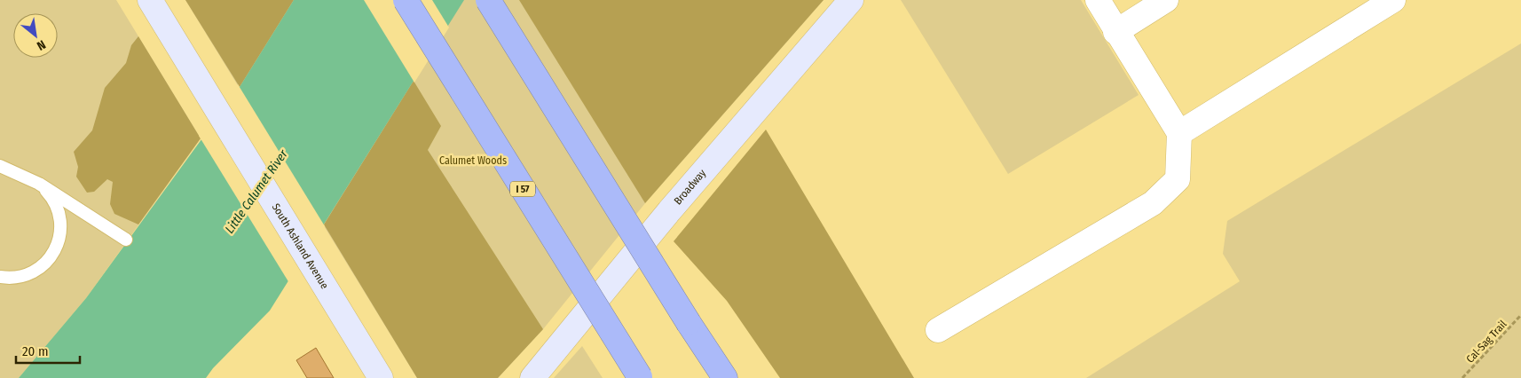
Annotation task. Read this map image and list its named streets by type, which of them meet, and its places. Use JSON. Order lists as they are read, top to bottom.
{
  "streets": {
    "highway": ["I 57"],
    "street": ["Broadway", "South Ashland Avenue"],
    "path": ["Cal-Sag Trail"]
  },
  "water": ["Little Calumet River"],
  "parks": ["Calumet Woods"],
  "scale_bar": "20 m",
  "north": "bottom right"
}
